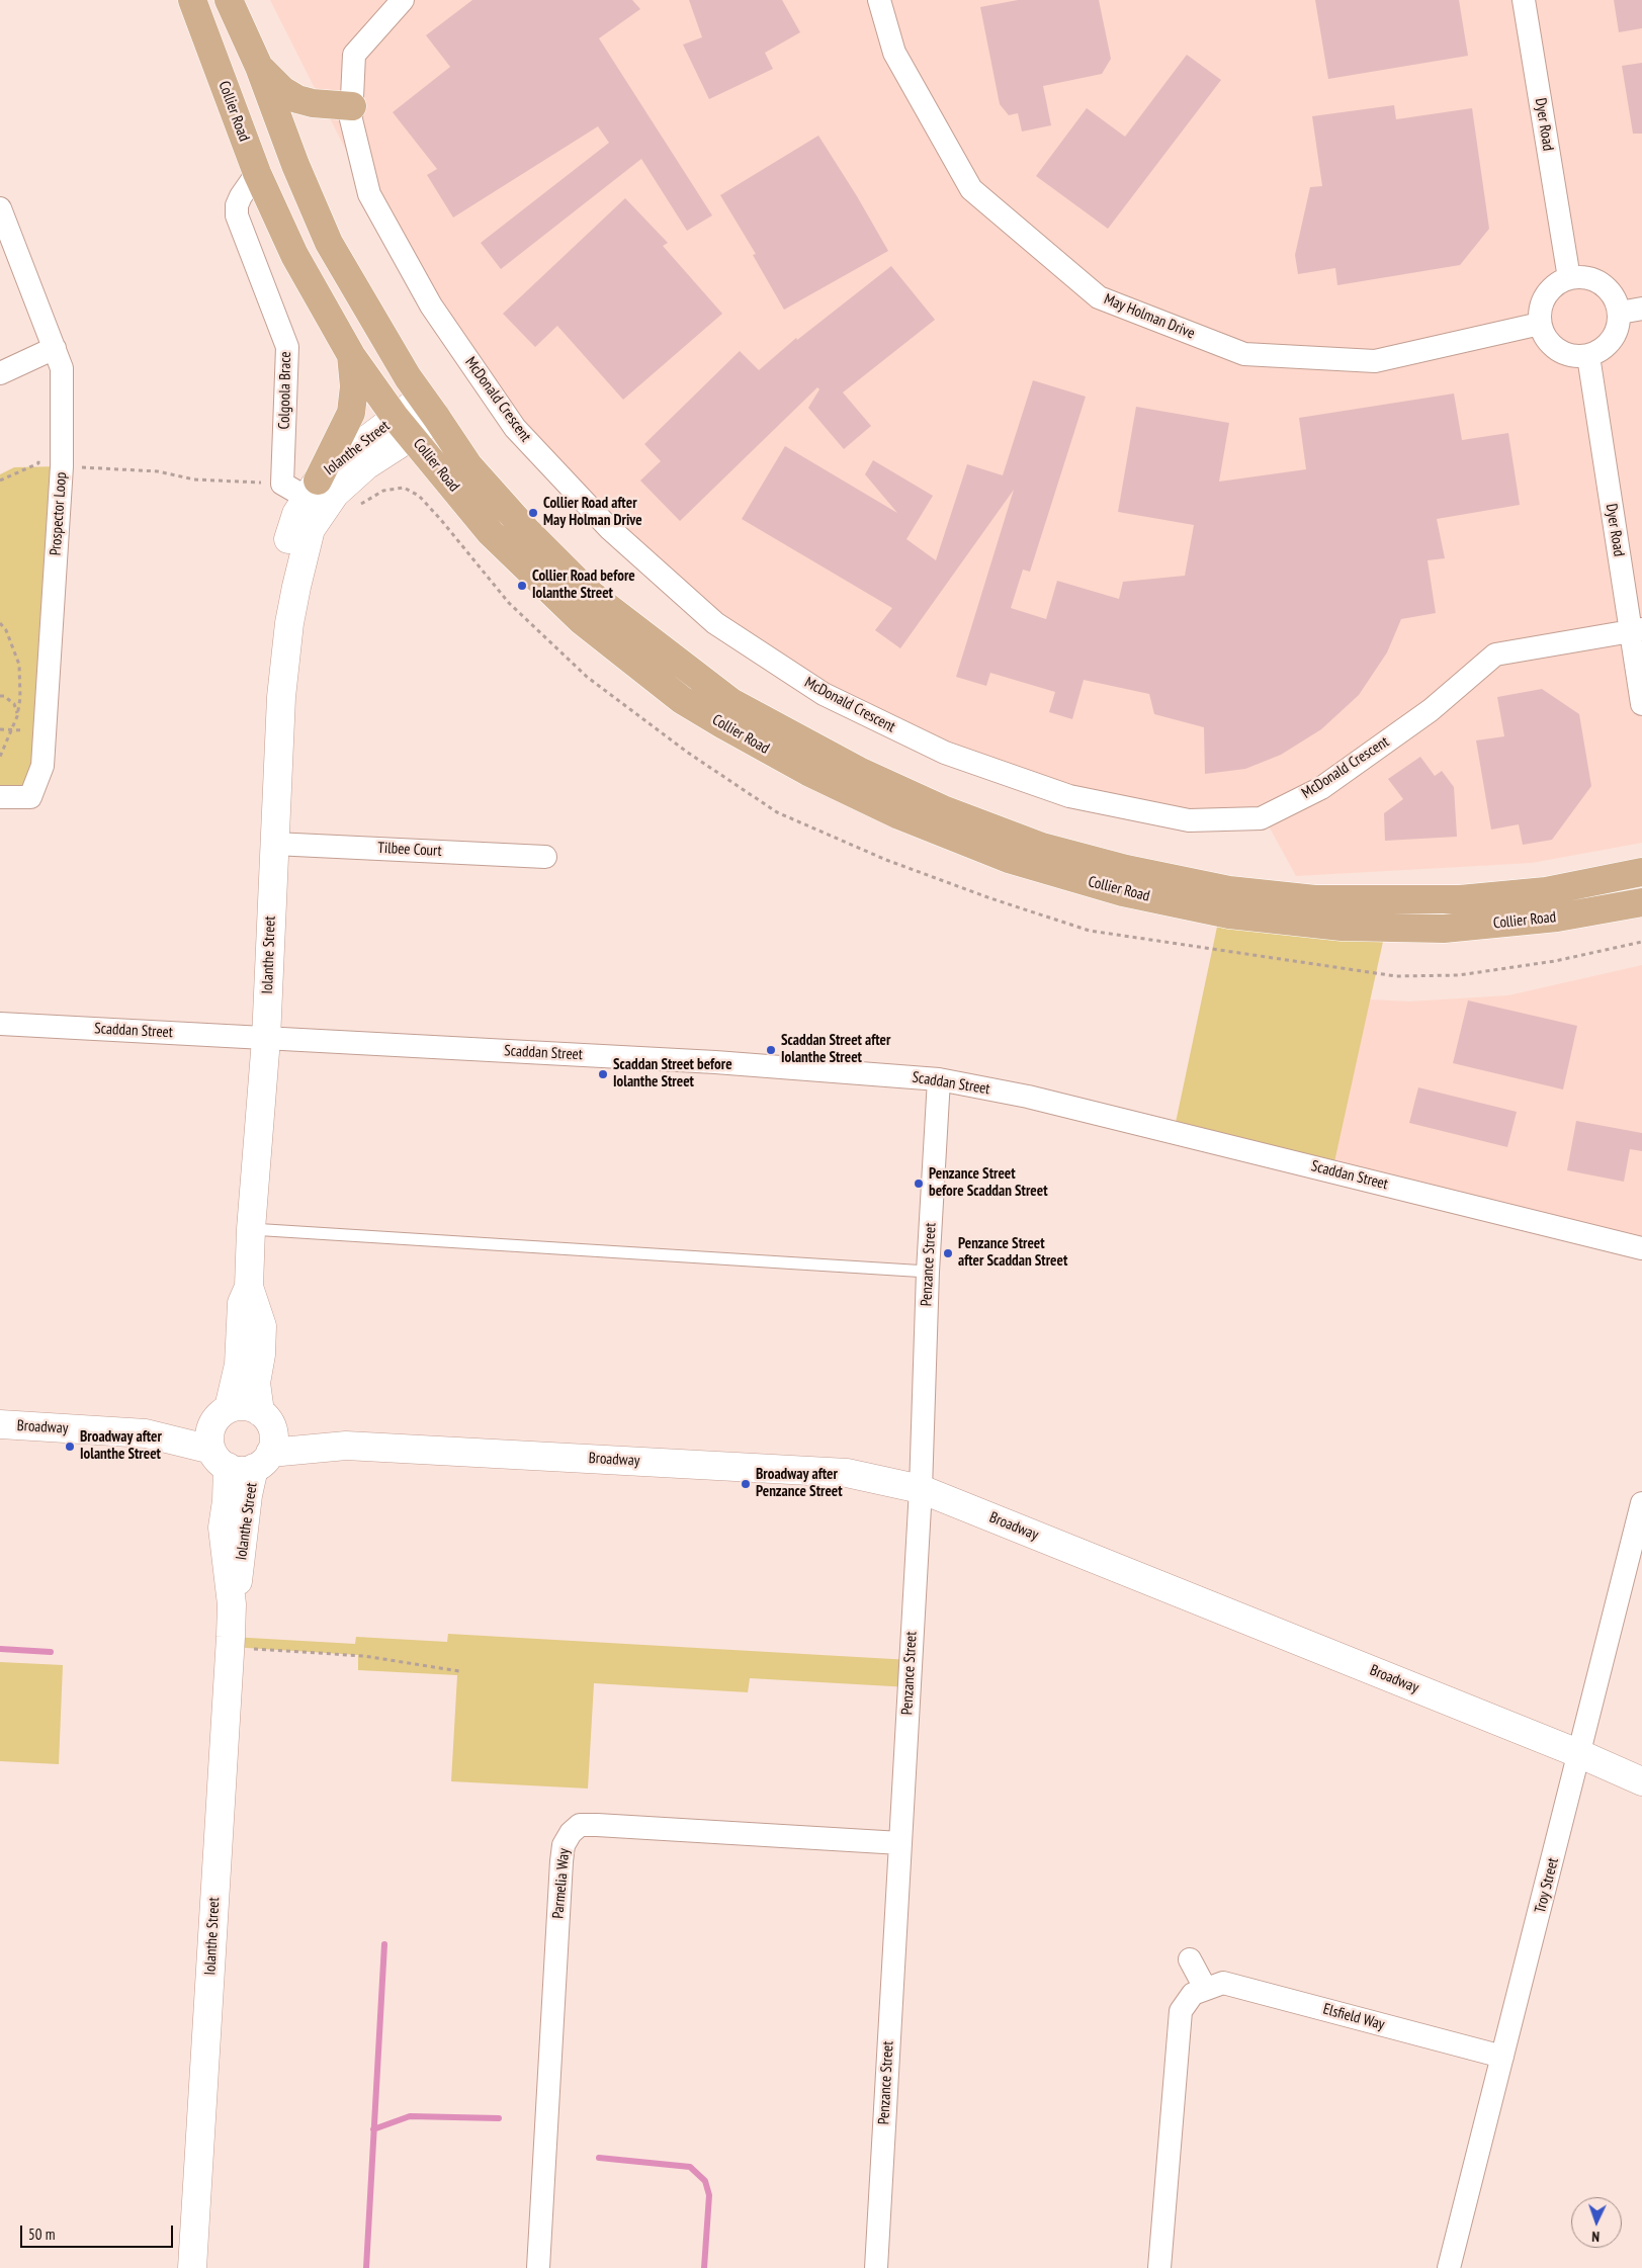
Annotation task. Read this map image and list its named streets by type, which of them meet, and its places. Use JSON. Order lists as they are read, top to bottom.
{
  "streets": {
    "main road": ["Collier Road"],
    "street": [
      "Dyer Road",
      "May Holman Drive",
      "Colgoola Brace",
      "McDonald Crescent",
      "Iolanthe Street",
      "Prospector Loop",
      "Tilbee Court",
      "Scaddan Street",
      "Penzance Street",
      "Broadway",
      "Parmelia Way",
      "Troy Street",
      "Elsfield Way"
    ]
  },
  "crossings": [
    ["Collier Road", "Colgoola Brace"],
    ["Collier Road", "Iolanthe Street"],
    ["Dyer Road", "May Holman Drive"],
    ["Dyer Road", "McDonald Crescent"],
    ["Iolanthe Street", "Tilbee Court"],
    ["Iolanthe Street", "Scaddan Street"],
    ["Iolanthe Street", "Broadway"],
    ["Scaddan Street", "Penzance Street"],
    ["Penzance Street", "Broadway"],
    ["Penzance Street", "Parmelia Way"],
    ["Broadway", "Troy Street"],
    ["Troy Street", "Elsfield Way"]
  ],
  "places": [
    "Collier Road after May Holman Drive",
    "Collier Road before Iolanthe Street",
    "Scaddan Street after Iolanthe Street",
    "Scaddan Street before Iolanthe Street",
    "Penzance Street before Scaddan Street",
    "Penzance Street after Scaddan Street",
    "Broadway after Iolanthe Street",
    "Broadway after Penzance Street"
  ],
  "scale_bar": "50 m",
  "north": "bottom"
}
